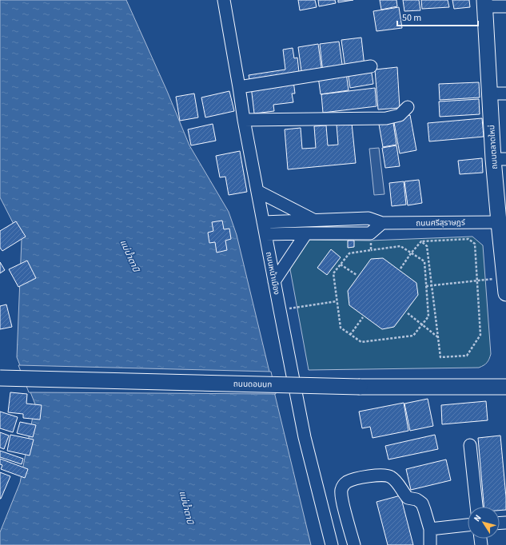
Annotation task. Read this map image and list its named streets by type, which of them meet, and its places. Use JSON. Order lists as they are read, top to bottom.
{
  "streets": {
    "main road": ["ถนนตลาดใหม่", "ถนนดอนนก"],
    "street": ["ถนนศรีสุราษฎร์", "ถนนหน้าเมือง"]
  },
  "crossings": [
    ["ถนนตลาดใหม่", "ถนนศรีสุราษฎร์"],
    ["ถนนศรีสุราษฎร์", "ถนนหน้าเมือง"]
  ],
  "water": ["แม่น้ำตาปี"],
  "scale_bar": "50 m",
  "north": "top left"
}
